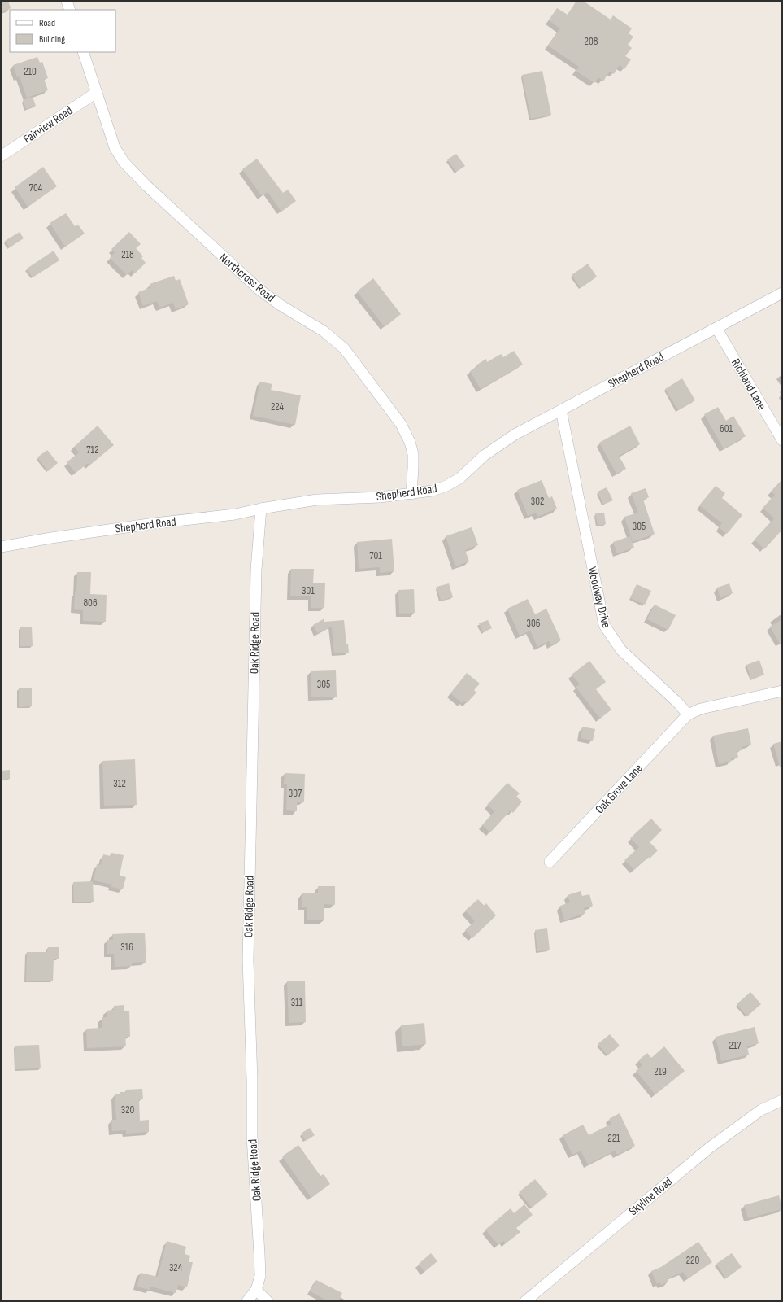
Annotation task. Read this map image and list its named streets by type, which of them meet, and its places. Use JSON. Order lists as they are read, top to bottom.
{
  "streets": {
    "street": [
      "Fairview Road",
      "Northcross Road",
      "Shepherd Road",
      "Richland Lane",
      "Woodway Drive",
      "Oak Ridge Road",
      "Oak Grove Lane",
      "Skyline Road"
    ]
  },
  "crossings": [
    ["Fairview Road", "Northcross Road"],
    ["Northcross Road", "Shepherd Road"],
    ["Shepherd Road", "Richland Lane"],
    ["Shepherd Road", "Woodway Drive"],
    ["Shepherd Road", "Oak Ridge Road"],
    ["Woodway Drive", "Oak Grove Lane"]
  ],
  "house_numbers": [
    "208",
    "210",
    "704",
    "218",
    "224",
    "601",
    "712",
    "302",
    "305",
    "701",
    "301",
    "806",
    "306",
    "305",
    "312",
    "307",
    "316",
    "311",
    "217",
    "219",
    "320",
    "221",
    "220",
    "324"
  ],
  "legend": ["Road", "Building"]
}
